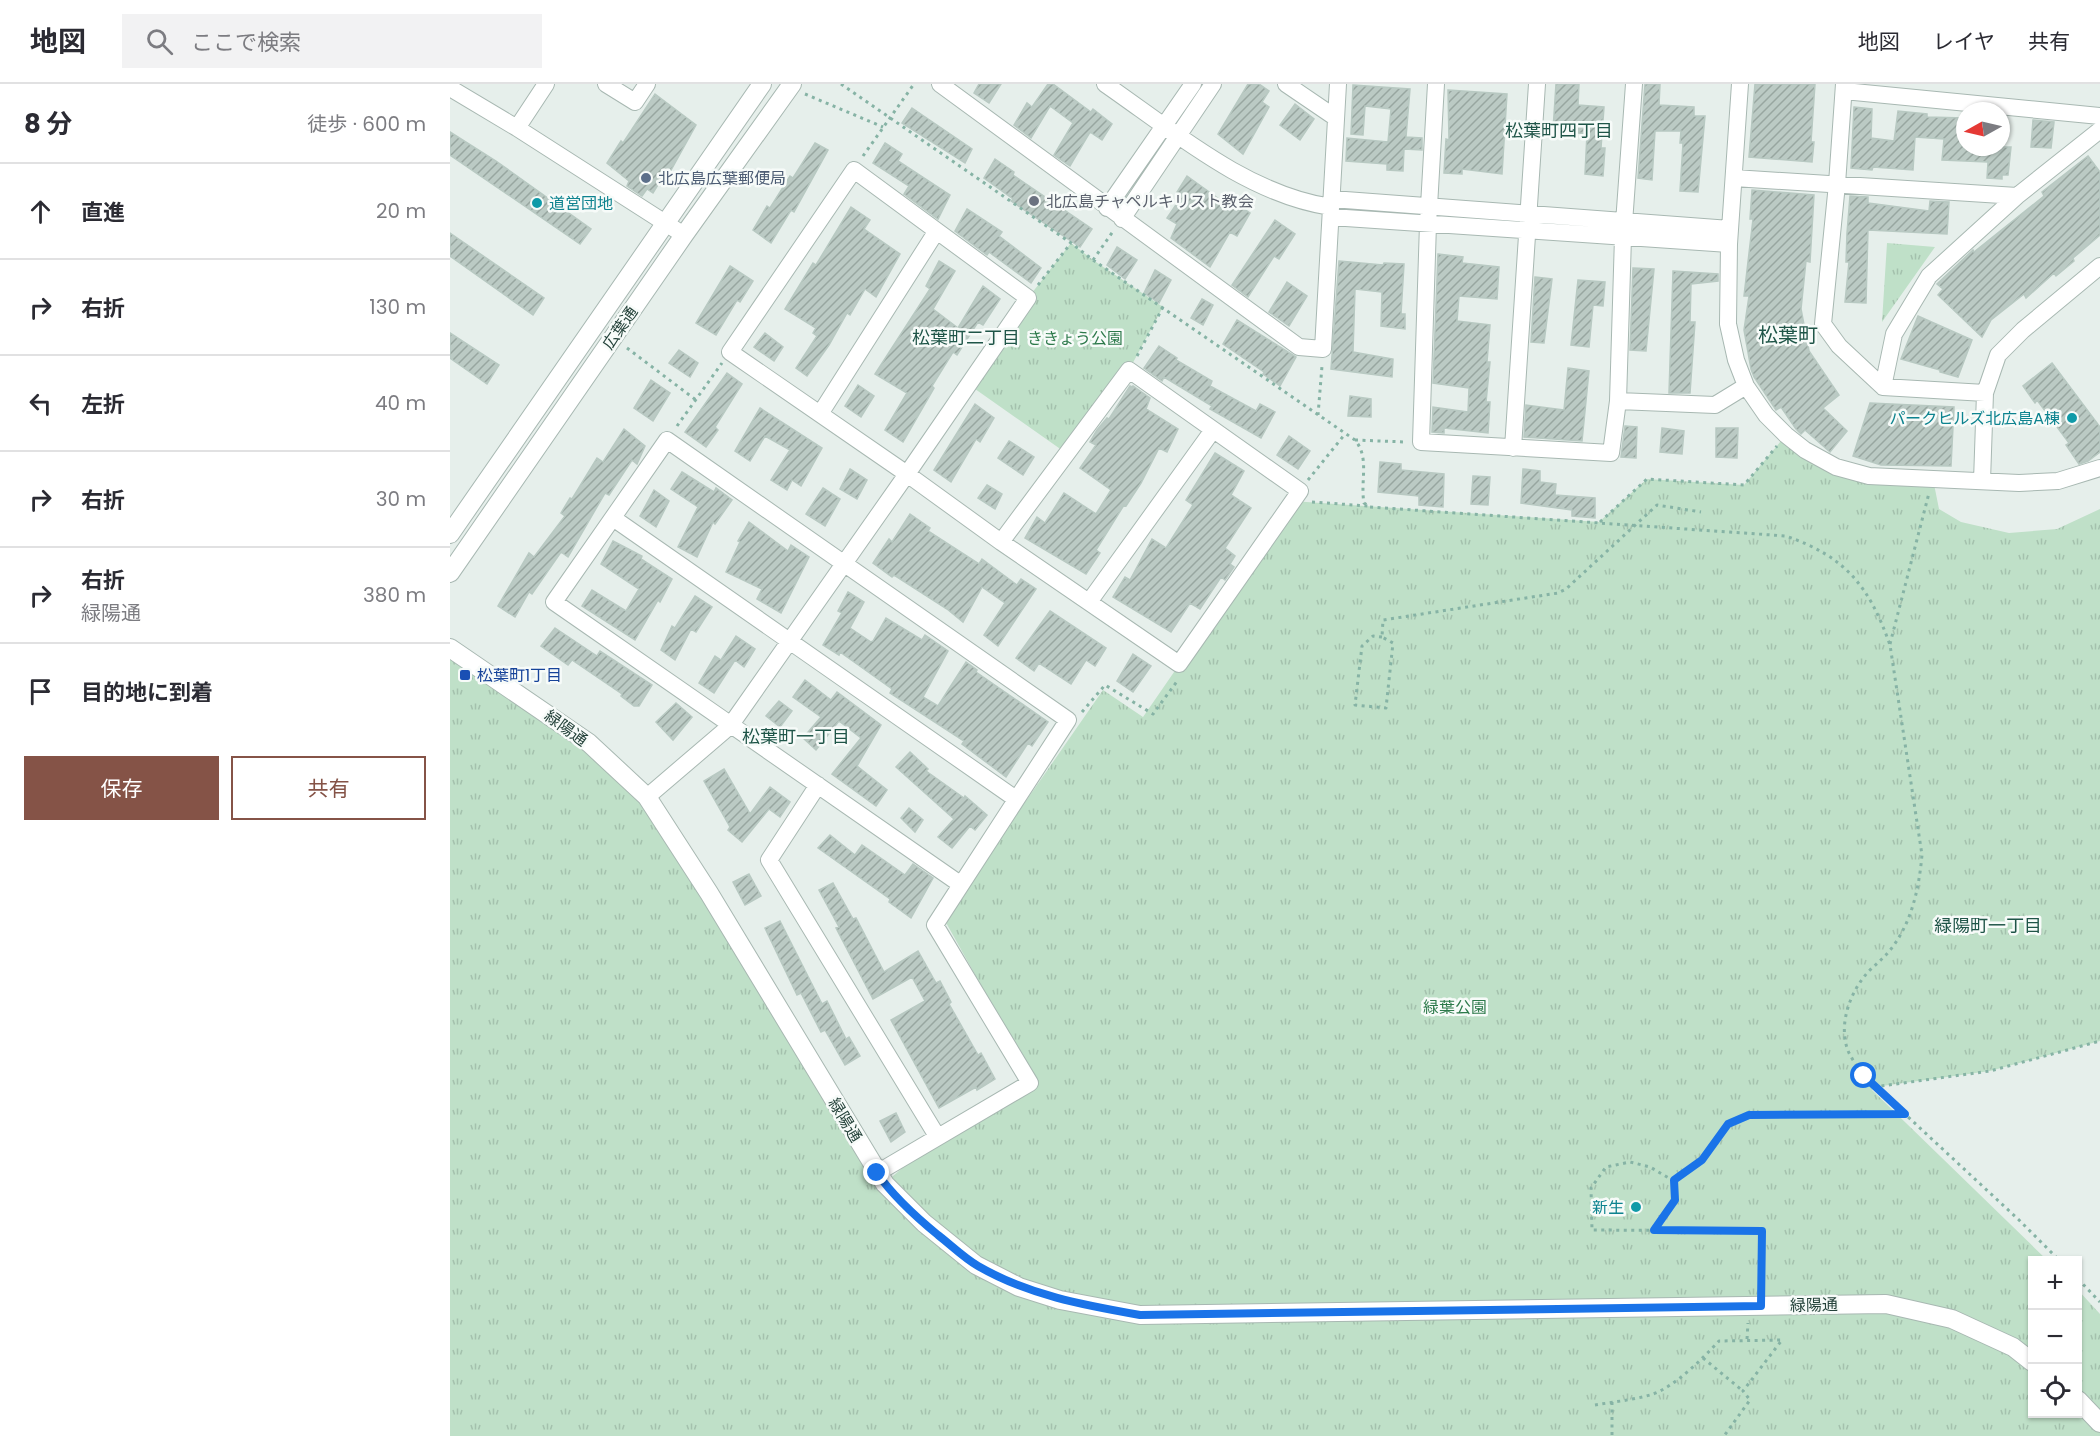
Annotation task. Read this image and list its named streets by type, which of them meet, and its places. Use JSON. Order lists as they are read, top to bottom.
{
  "streets": {
    "street": ["広葉通", "緑陽通"]
  },
  "districts": [
    "松葉町四丁目",
    "松葉町",
    "松葉町二丁目",
    "松葉町一丁目",
    "緑陽町一丁目"
  ],
  "parks": ["ききょう公園", "緑葉公園"],
  "places": {
    "other": [
      "北広島広葉郵便局",
      "北広島チャペルキリスト教会",
      "道営団地",
      "パークヒルズ北広島A棟",
      "新生"
    ],
    "transit": ["松葉町1丁目"]
  },
  "north": "left",
  "page": {
    "header": "地図",
    "search": "ここで検索",
    "nav": ["地図", "レイヤ", "共有"],
    "heading": ["8 分", "徒歩 · 600 m"],
    "list": [
      ["直進", "20 m"],
      ["右折", "130 m"],
      ["左折", "40 m"],
      ["右折", "30 m"],
      ["右折", "緑陽通", "380 m"],
      "目的地に到着"
    ],
    "buttons": ["保存", "共有"],
    "map_buttons": ["+", "−"]
  }
}
